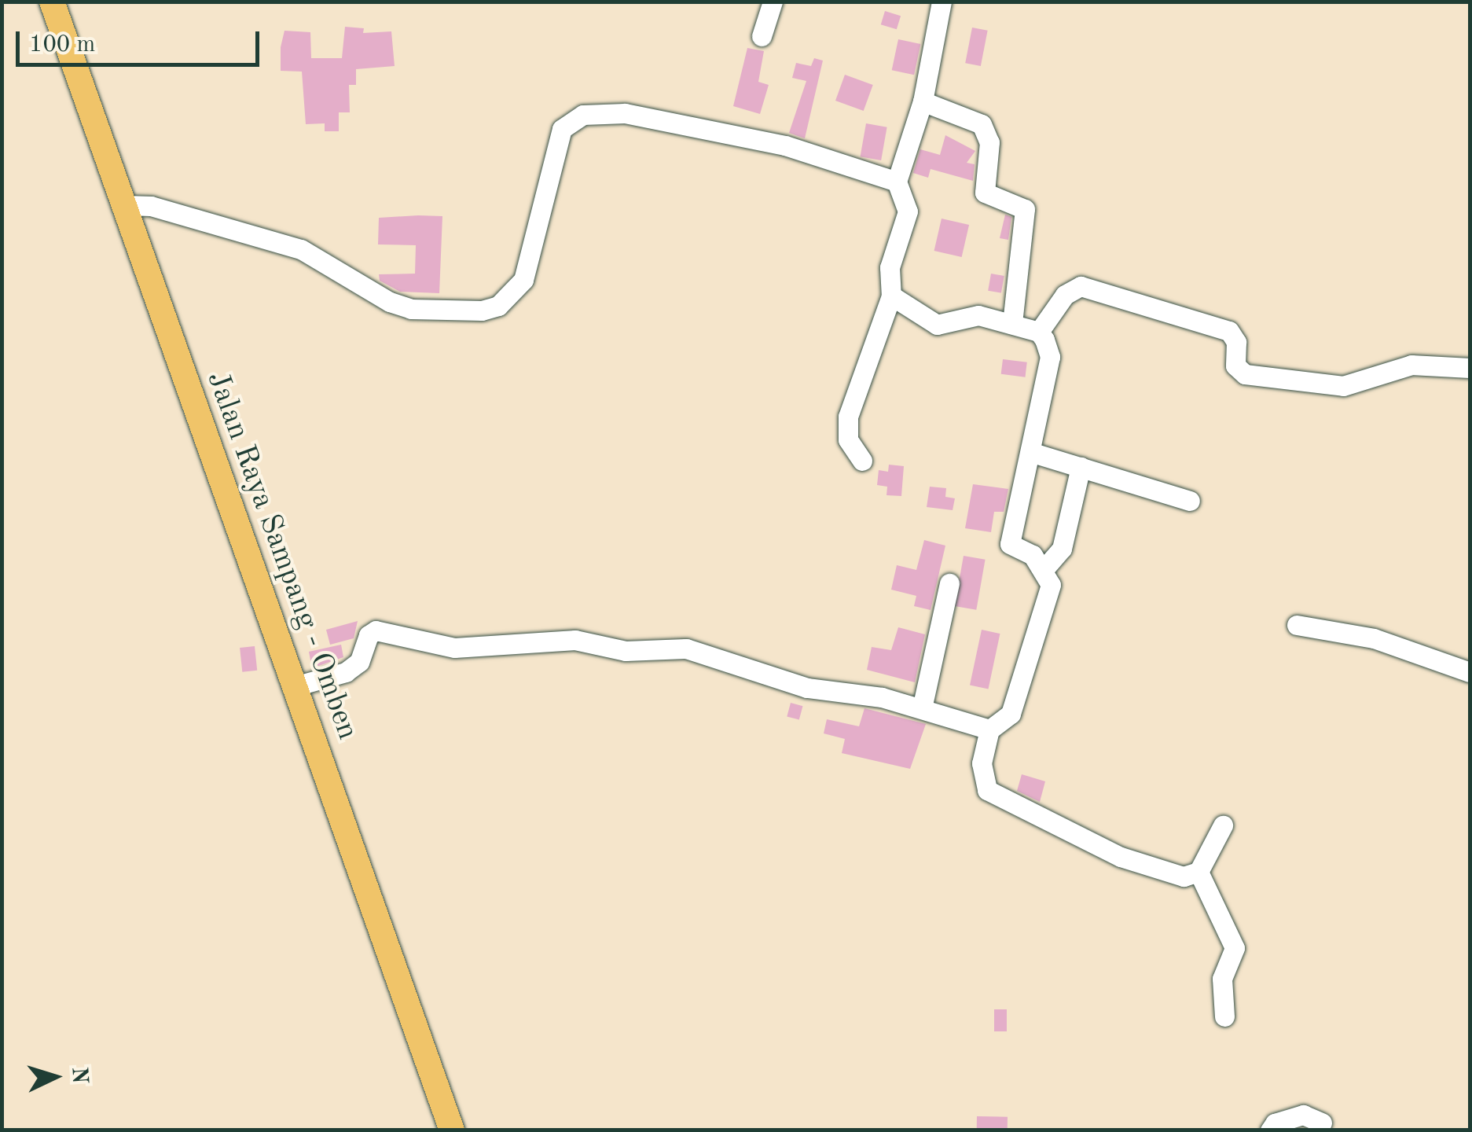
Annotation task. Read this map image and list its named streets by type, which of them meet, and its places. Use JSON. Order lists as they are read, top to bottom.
{
  "streets": {
    "main road": ["Jalan Raya Sampang - Omben"]
  },
  "scale_bar": "100 m",
  "north": "right"
}
